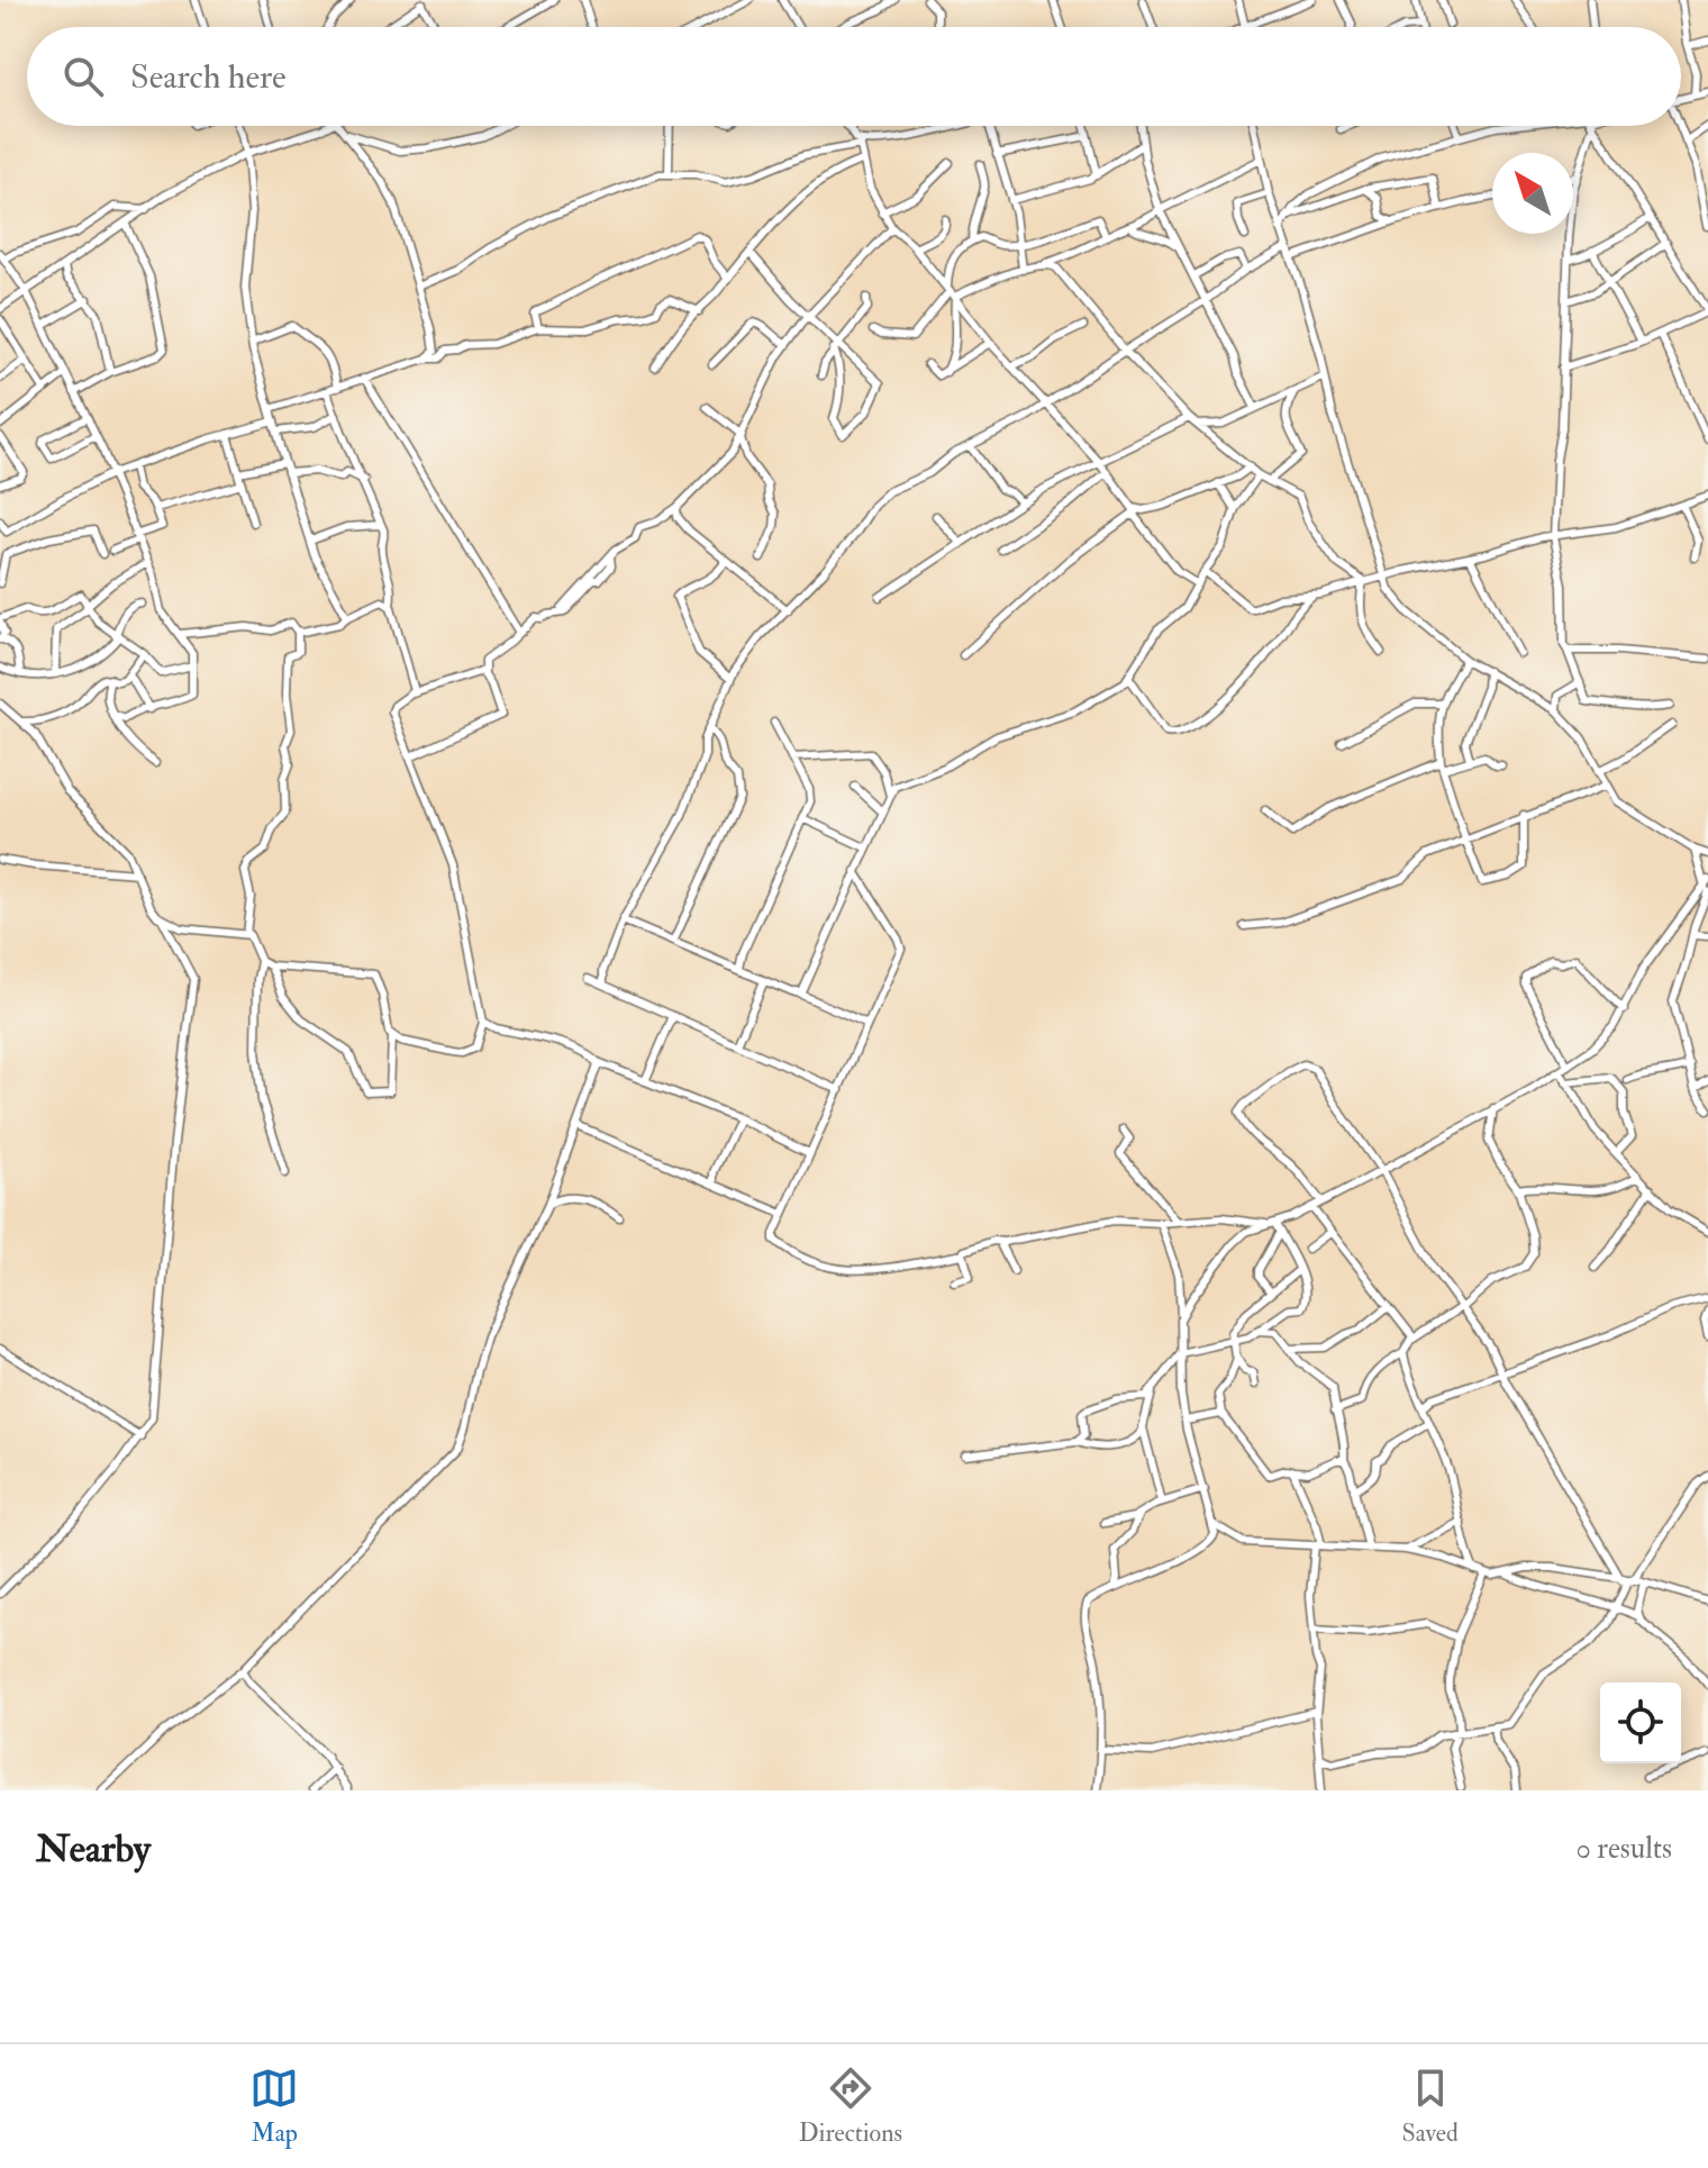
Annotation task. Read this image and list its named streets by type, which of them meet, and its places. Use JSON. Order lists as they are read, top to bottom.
{
  "north": "top left",
  "page": {
    "search": "Search here",
    "heading": ["Nearby", "0 results"],
    "nav": ["Map", "Directions", "Saved"]
  }
}
